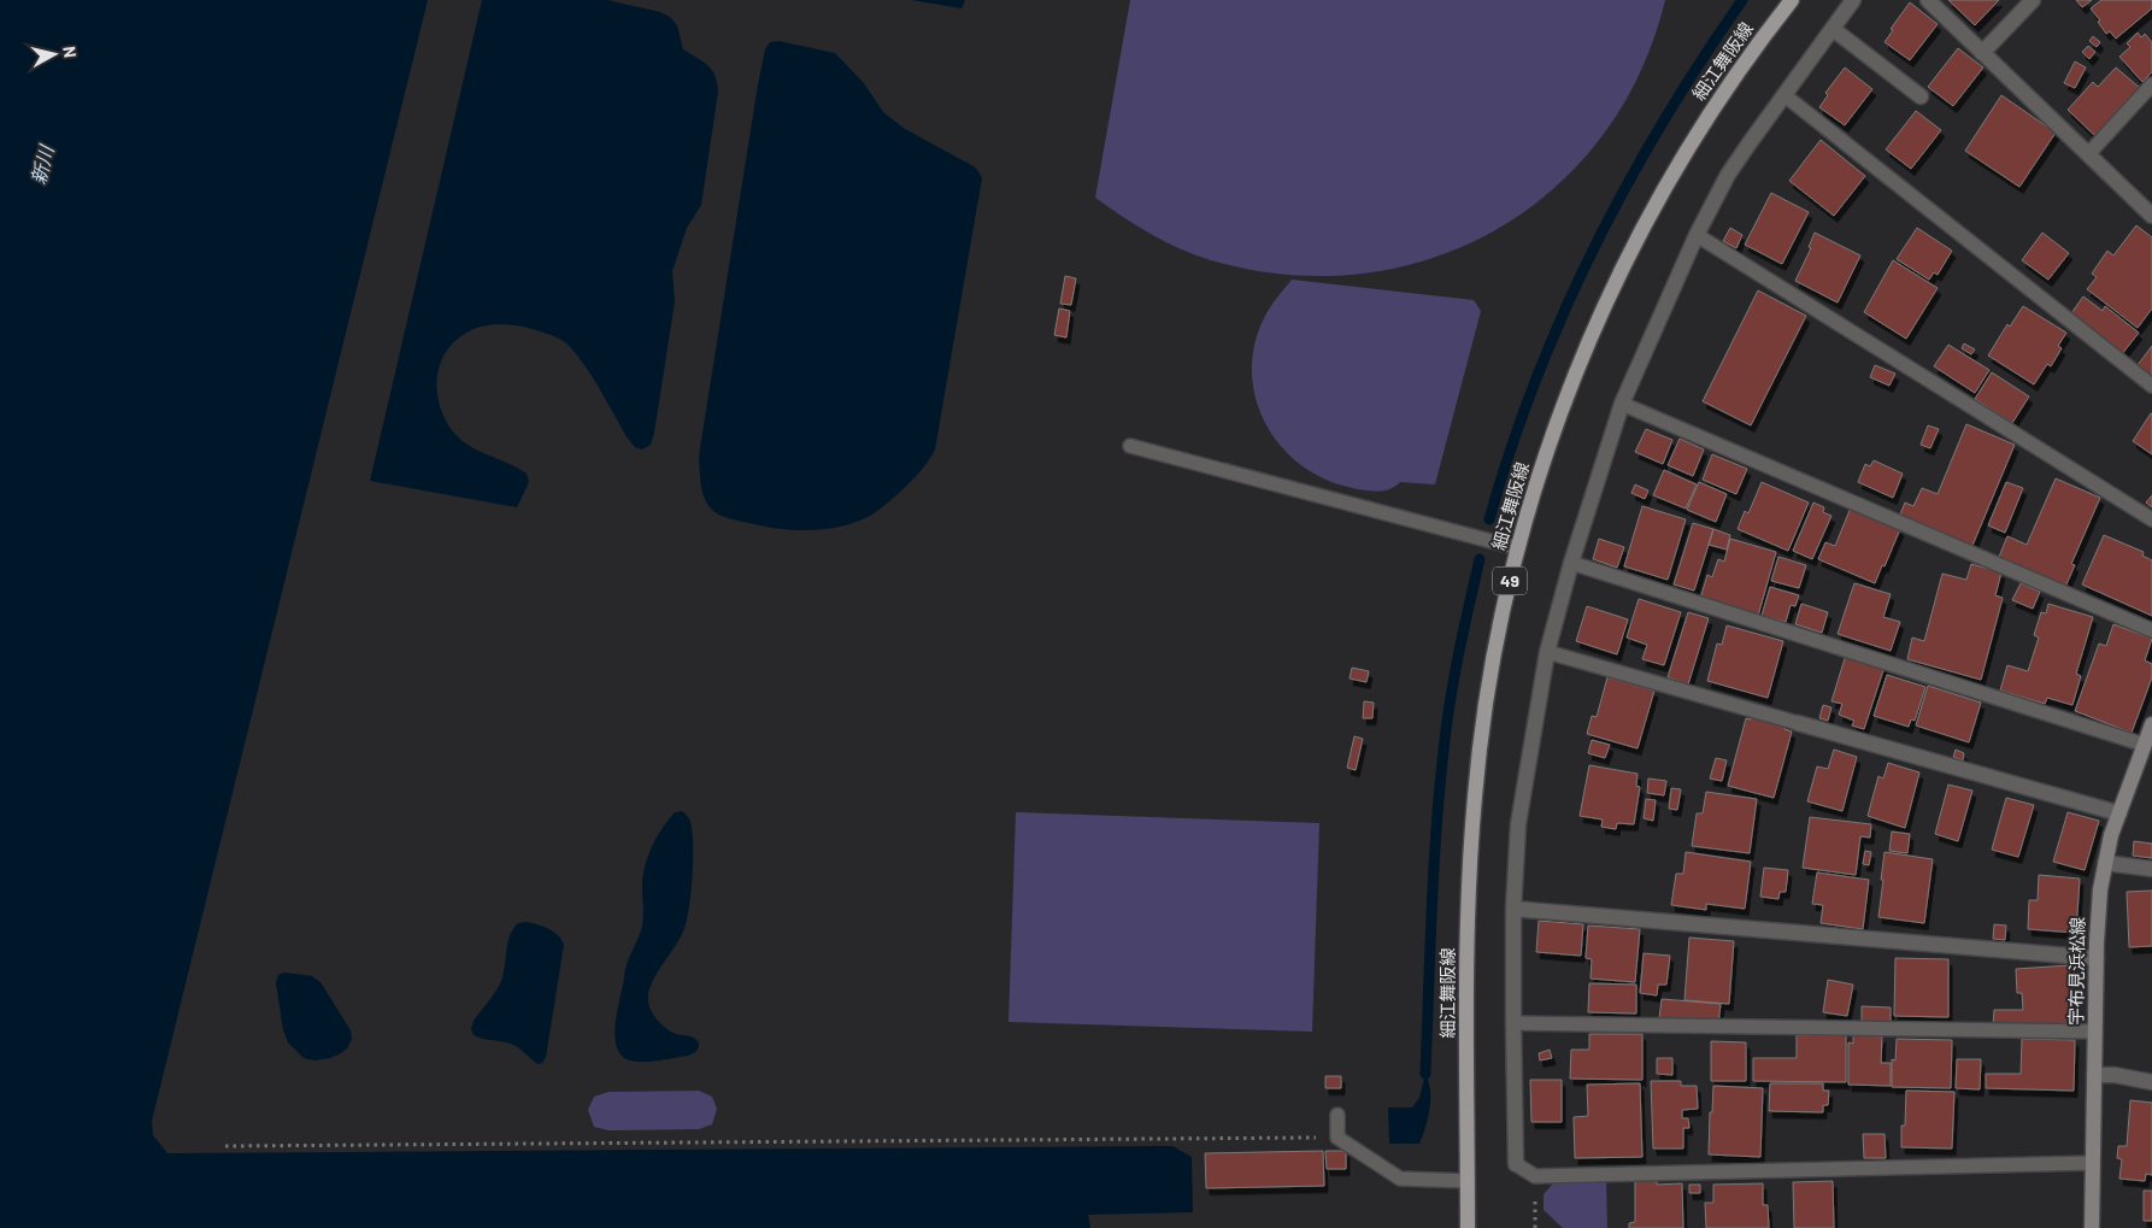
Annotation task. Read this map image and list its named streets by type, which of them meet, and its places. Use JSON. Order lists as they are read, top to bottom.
{
  "streets": {
    "main road": ["細江舞阪線", "49", "宇布見浜松線"]
  },
  "water": ["新川"],
  "north": "right"
}
